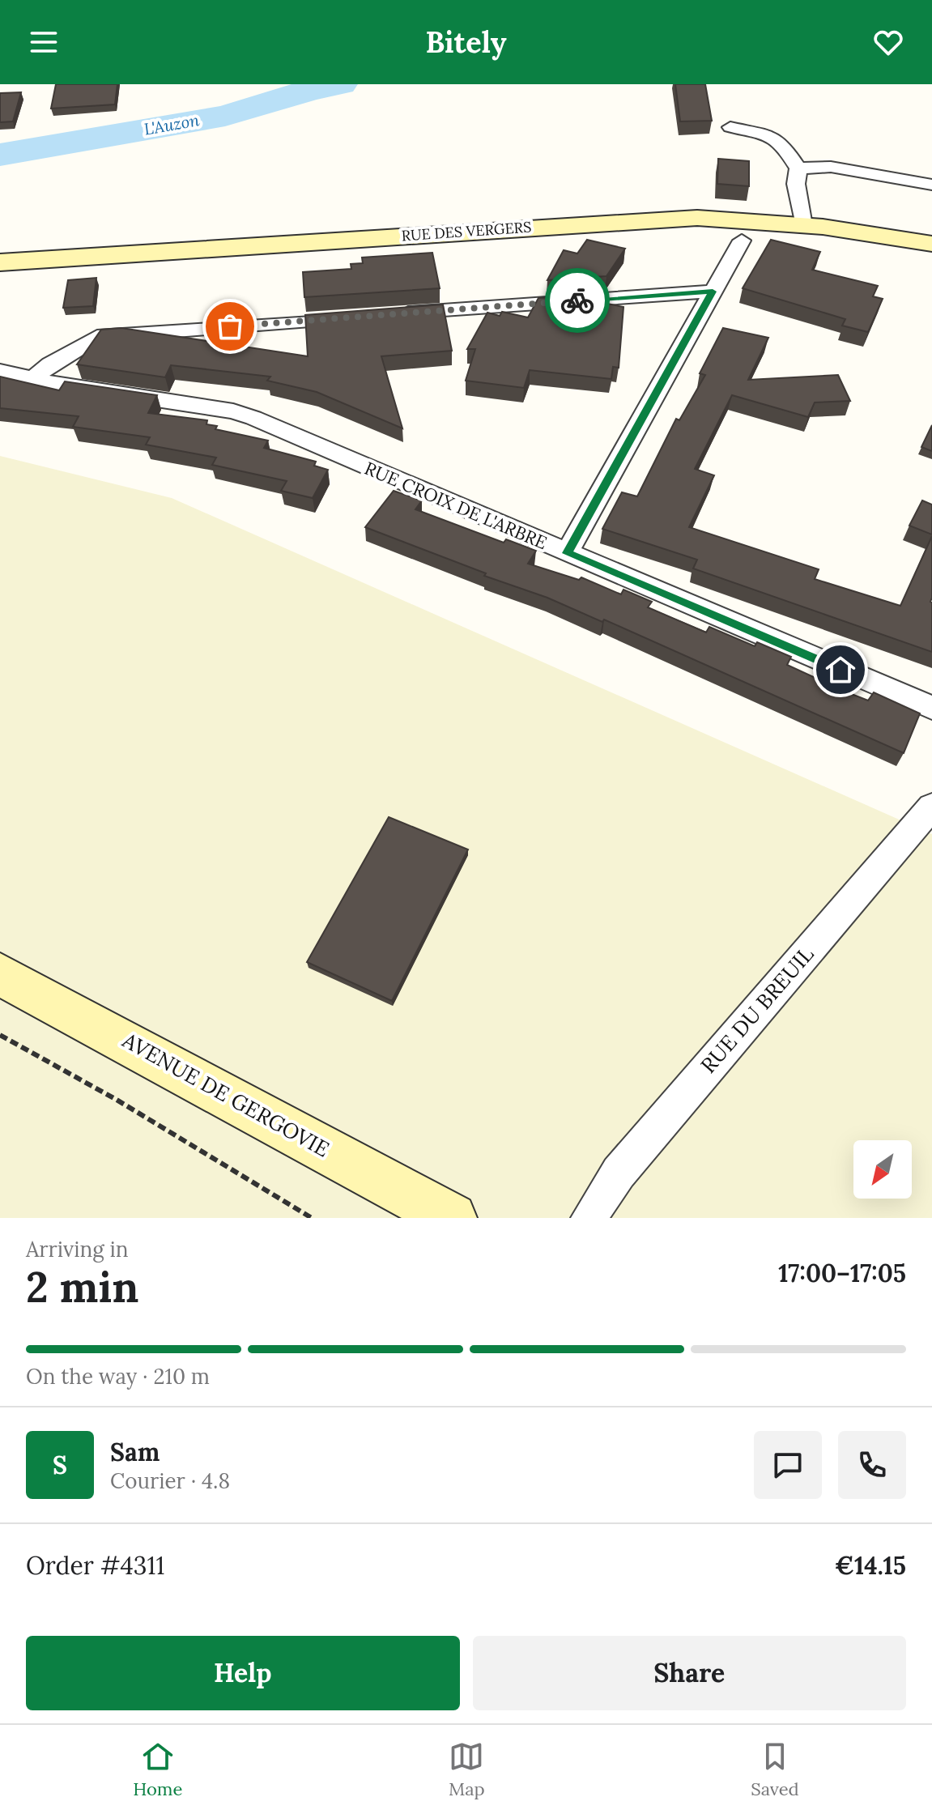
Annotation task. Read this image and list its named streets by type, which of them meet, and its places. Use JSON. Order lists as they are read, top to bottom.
{
  "streets": {
    "main road": ["RUE DES VERGERS", "AVENUE DE GERGOVIE"],
    "street": ["RUE CROIX DE L'ARBRE", "RUE DU BREUIL"]
  },
  "water": ["L'Auzon"],
  "north": "bottom left",
  "page": {
    "header": "Bitely",
    "heading": ["2 min", "Arriving in", "17:00–17:05"],
    "panel": [
      "Sam",
      "Courier · 4.8",
      "Order #4311",
      "€14.15"
    ],
    "bar": "On the way · 210 m",
    "round": "S",
    "buttons": ["Help", "Share"],
    "tabs": ["Home", "Map", "Saved"]
  }
}
